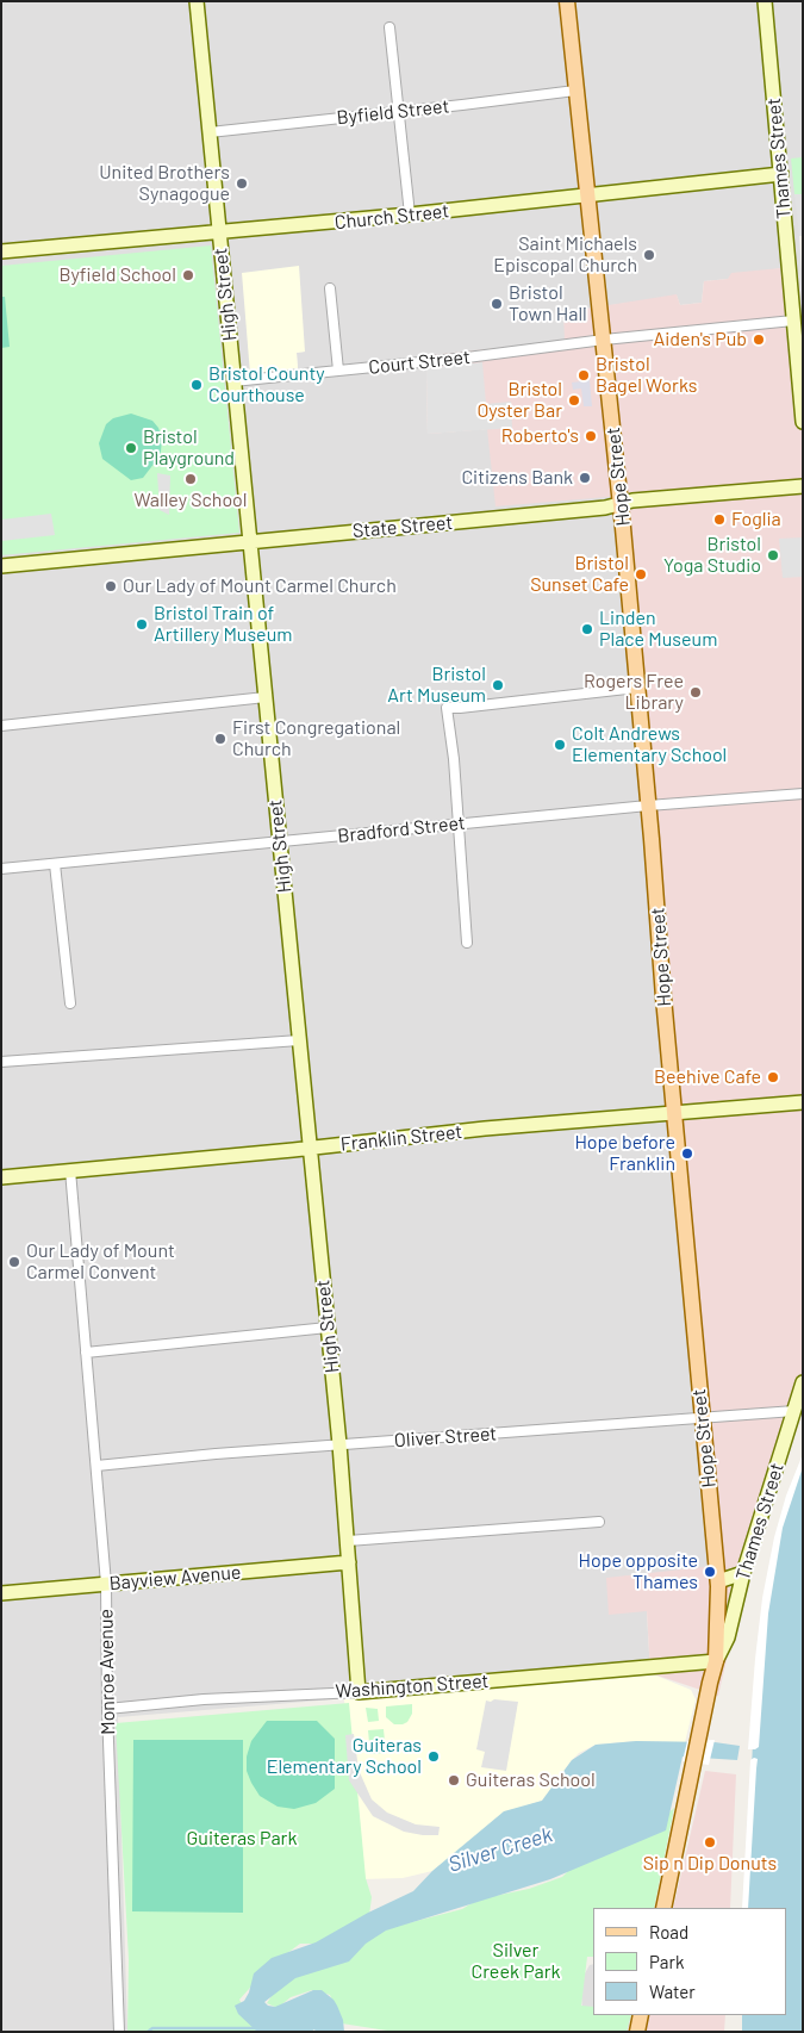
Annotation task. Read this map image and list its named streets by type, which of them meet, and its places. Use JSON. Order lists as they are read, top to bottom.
{
  "streets": {
    "main road": ["Hope Street"],
    "street": [
      "Byfield Street",
      "Thames Street",
      "Church Street",
      "High Street",
      "Court Street",
      "State Street",
      "Bradford Street",
      "Franklin Street",
      "Oliver Street",
      "Bayview Avenue",
      "Monroe Avenue",
      "Washington Street"
    ]
  },
  "crossings": [
    ["Byfield Street", "High Street"],
    ["Byfield Street", "Hope Street"],
    ["Thames Street", "Church Street"],
    ["Thames Street", "Court Street"],
    ["Thames Street", "Hope Street"],
    ["Thames Street", "Oliver Street"],
    ["Thames Street", "Washington Street"],
    ["Church Street", "High Street"],
    ["Church Street", "Hope Street"],
    ["High Street", "Court Street"],
    ["High Street", "State Street"],
    ["High Street", "Bradford Street"],
    ["High Street", "Franklin Street"],
    ["High Street", "Oliver Street"],
    ["High Street", "Bayview Avenue"],
    ["High Street", "Washington Street"],
    ["Court Street", "Hope Street"],
    ["Hope Street", "State Street"],
    ["Hope Street", "Bradford Street"],
    ["Hope Street", "Franklin Street"],
    ["Hope Street", "Oliver Street"],
    ["Hope Street", "Washington Street"],
    ["Franklin Street", "Monroe Avenue"],
    ["Oliver Street", "Monroe Avenue"],
    ["Bayview Avenue", "Monroe Avenue"],
    ["Monroe Avenue", "Washington Street"]
  ],
  "water": ["Silver Creek"],
  "parks": ["Guiteras Park", "Silver Creek Park"],
  "places": [
    "United Brothers Synagogue",
    "Saint Michaels Episcopal Church",
    "Byfield School",
    "Bristol Town Hall",
    "Aiden's Pub",
    "Bristol Bagel Works",
    "Bristol County Courthouse",
    "Bristol Oyster Bar",
    "Roberto's",
    "Bristol Playground",
    "Citizens Bank",
    "Walley School",
    "Foglia",
    "Bristol Yoga Studio",
    "Bristol Sunset Cafe",
    "Our Lady of Mount Carmel Church",
    "Bristol Train of Artillery Museum",
    "Linden Place Museum",
    "Bristol Art Museum",
    "Rogers Free Library",
    "First Congregational Church",
    "Colt Andrews Elementary School",
    "Beehive Cafe",
    "Hope before Franklin",
    "Our Lady of Mount Carmel Convent",
    "Hope opposite Thames",
    "Guiteras Elementary School",
    "Guiteras School",
    "Sip n Dip Donuts"
  ],
  "legend": ["Road", "Park", "Water"]
}
